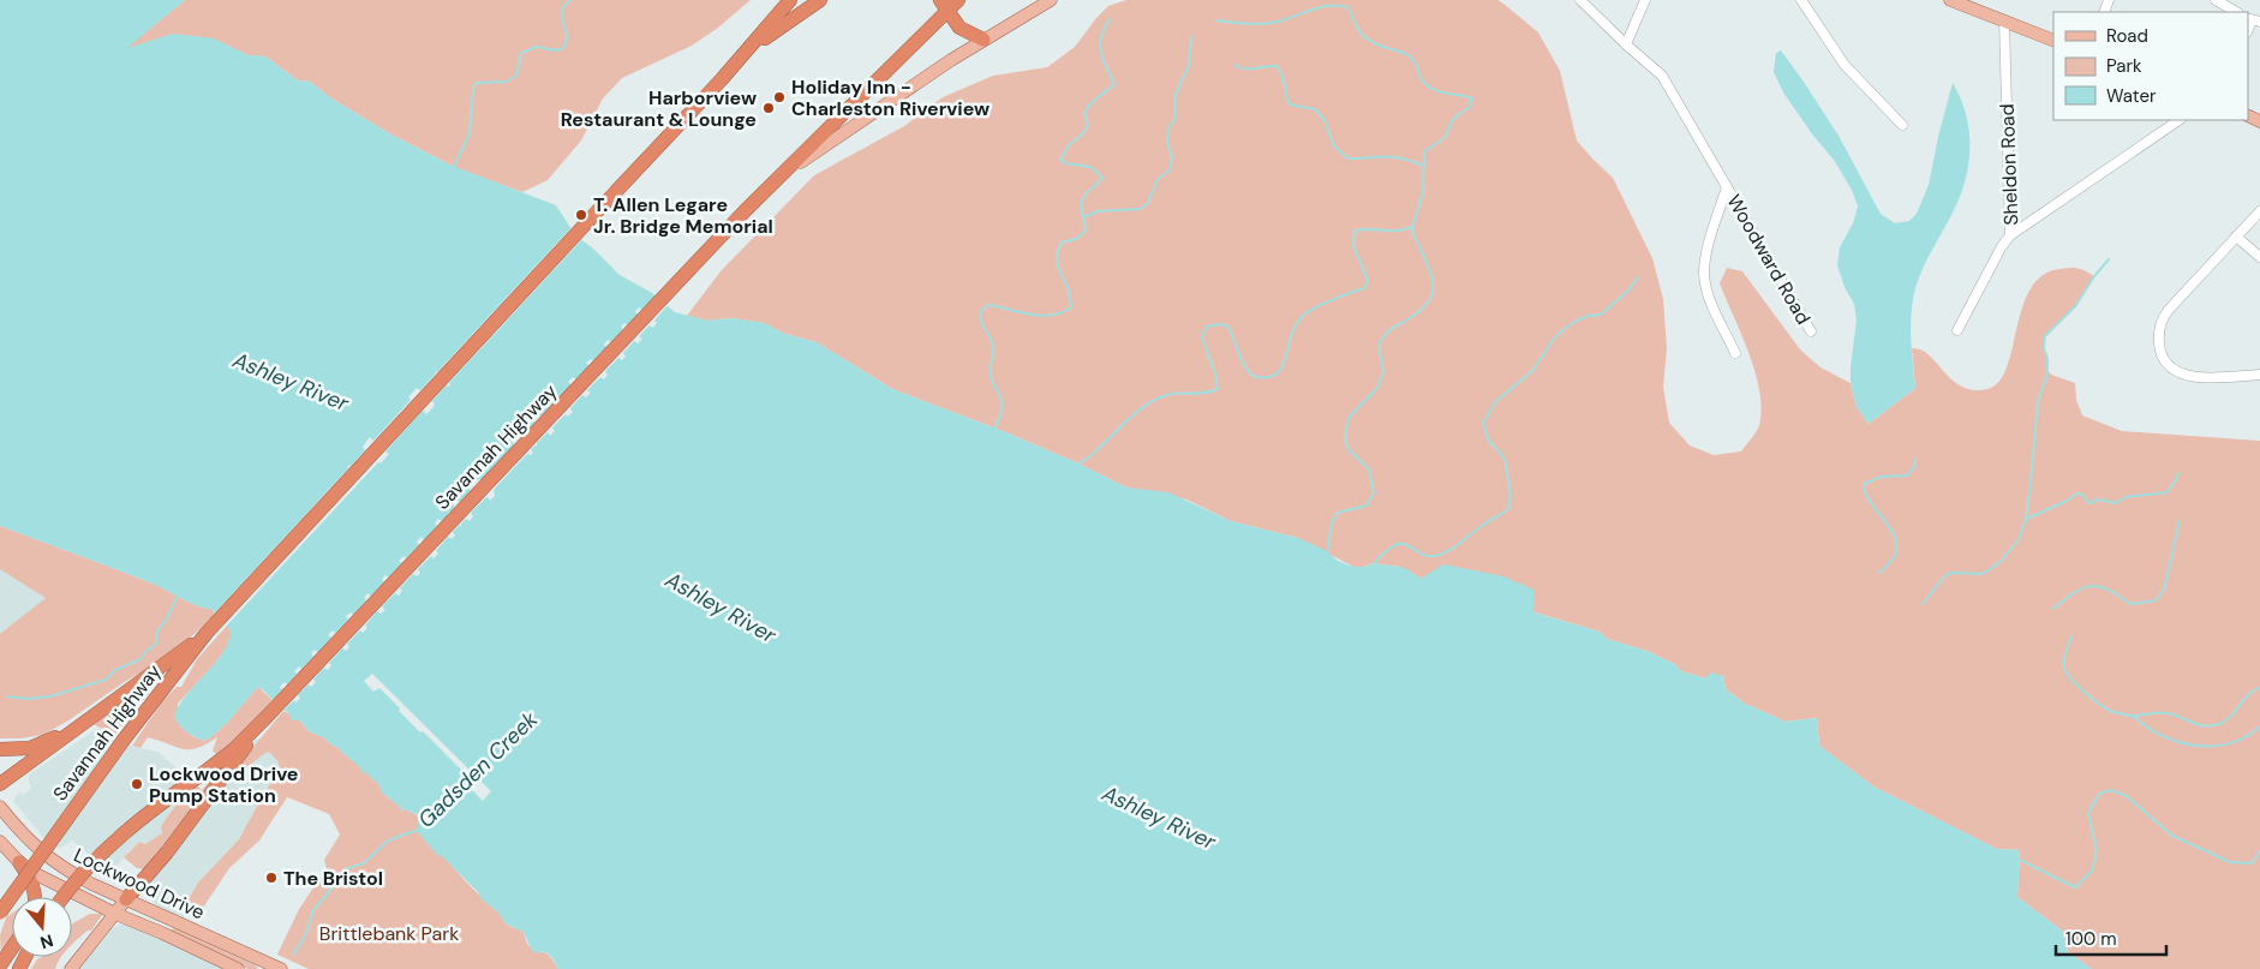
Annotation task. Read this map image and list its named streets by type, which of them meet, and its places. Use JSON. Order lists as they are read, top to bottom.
{
  "streets": {
    "highway": ["Savannah Highway"],
    "main road": ["Lockwood Drive"],
    "street": ["Sheldon Road", "Woodward Road"]
  },
  "water": ["Ashley River", "Gadsden Creek"],
  "parks": ["Brittlebank Park"],
  "places": [
    "Holiday Inn - Charleston Riverview",
    "Harborview Restaurant & Lounge",
    "T. Allen Legare Jr. Bridge Memorial",
    "Lockwood Drive Pump Station",
    "The Bristol"
  ],
  "legend": ["Road", "Park", "Water"],
  "scale_bar": "100 m",
  "north": "bottom"
}
